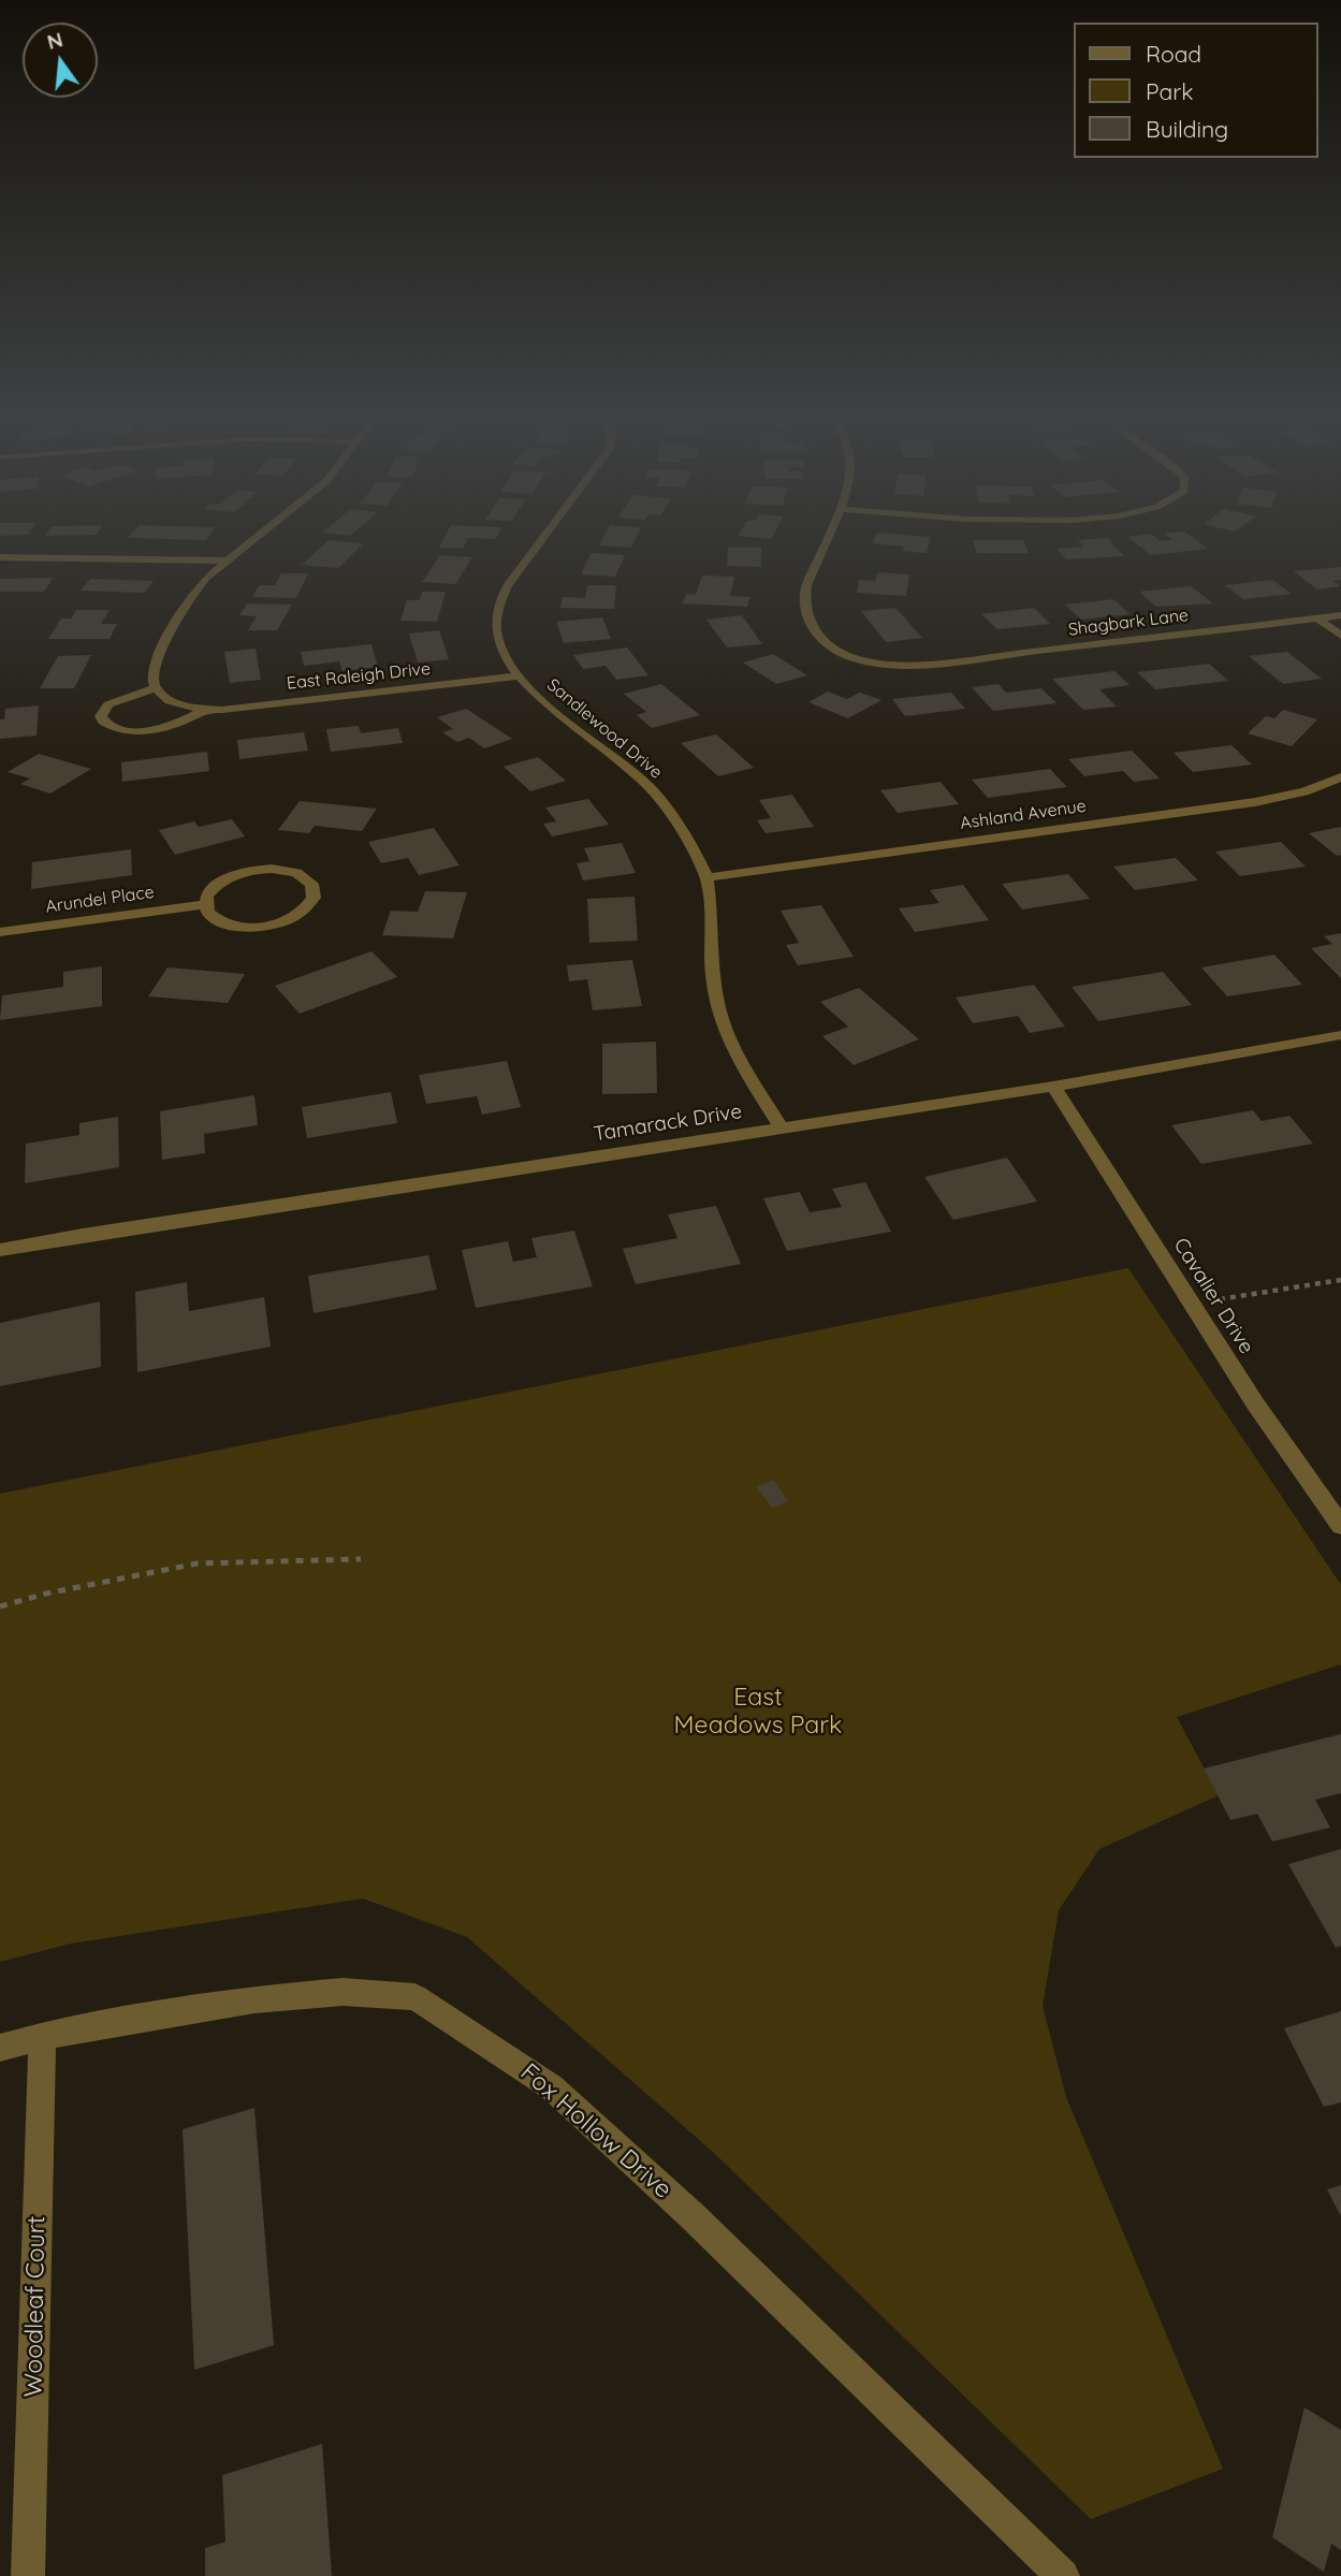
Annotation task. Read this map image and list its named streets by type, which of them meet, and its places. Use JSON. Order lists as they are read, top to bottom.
{
  "streets": {
    "street": [
      "Shagbark Lane",
      "East Raleigh Drive",
      "Sandlewood Drive",
      "Ashland Avenue",
      "Arundel Place",
      "Tamarack Drive",
      "Cavalier Drive",
      "Fox Hollow Drive",
      "Woodleaf Court"
    ]
  },
  "crossings": [
    ["East Raleigh Drive", "Sandlewood Drive"],
    ["Sandlewood Drive", "Ashland Avenue"],
    ["Sandlewood Drive", "Tamarack Drive"],
    ["Tamarack Drive", "Cavalier Drive"],
    ["Fox Hollow Drive", "Woodleaf Court"]
  ],
  "parks": ["East Meadows Park"],
  "legend": ["Road", "Park", "Building"],
  "north": "top"
}
